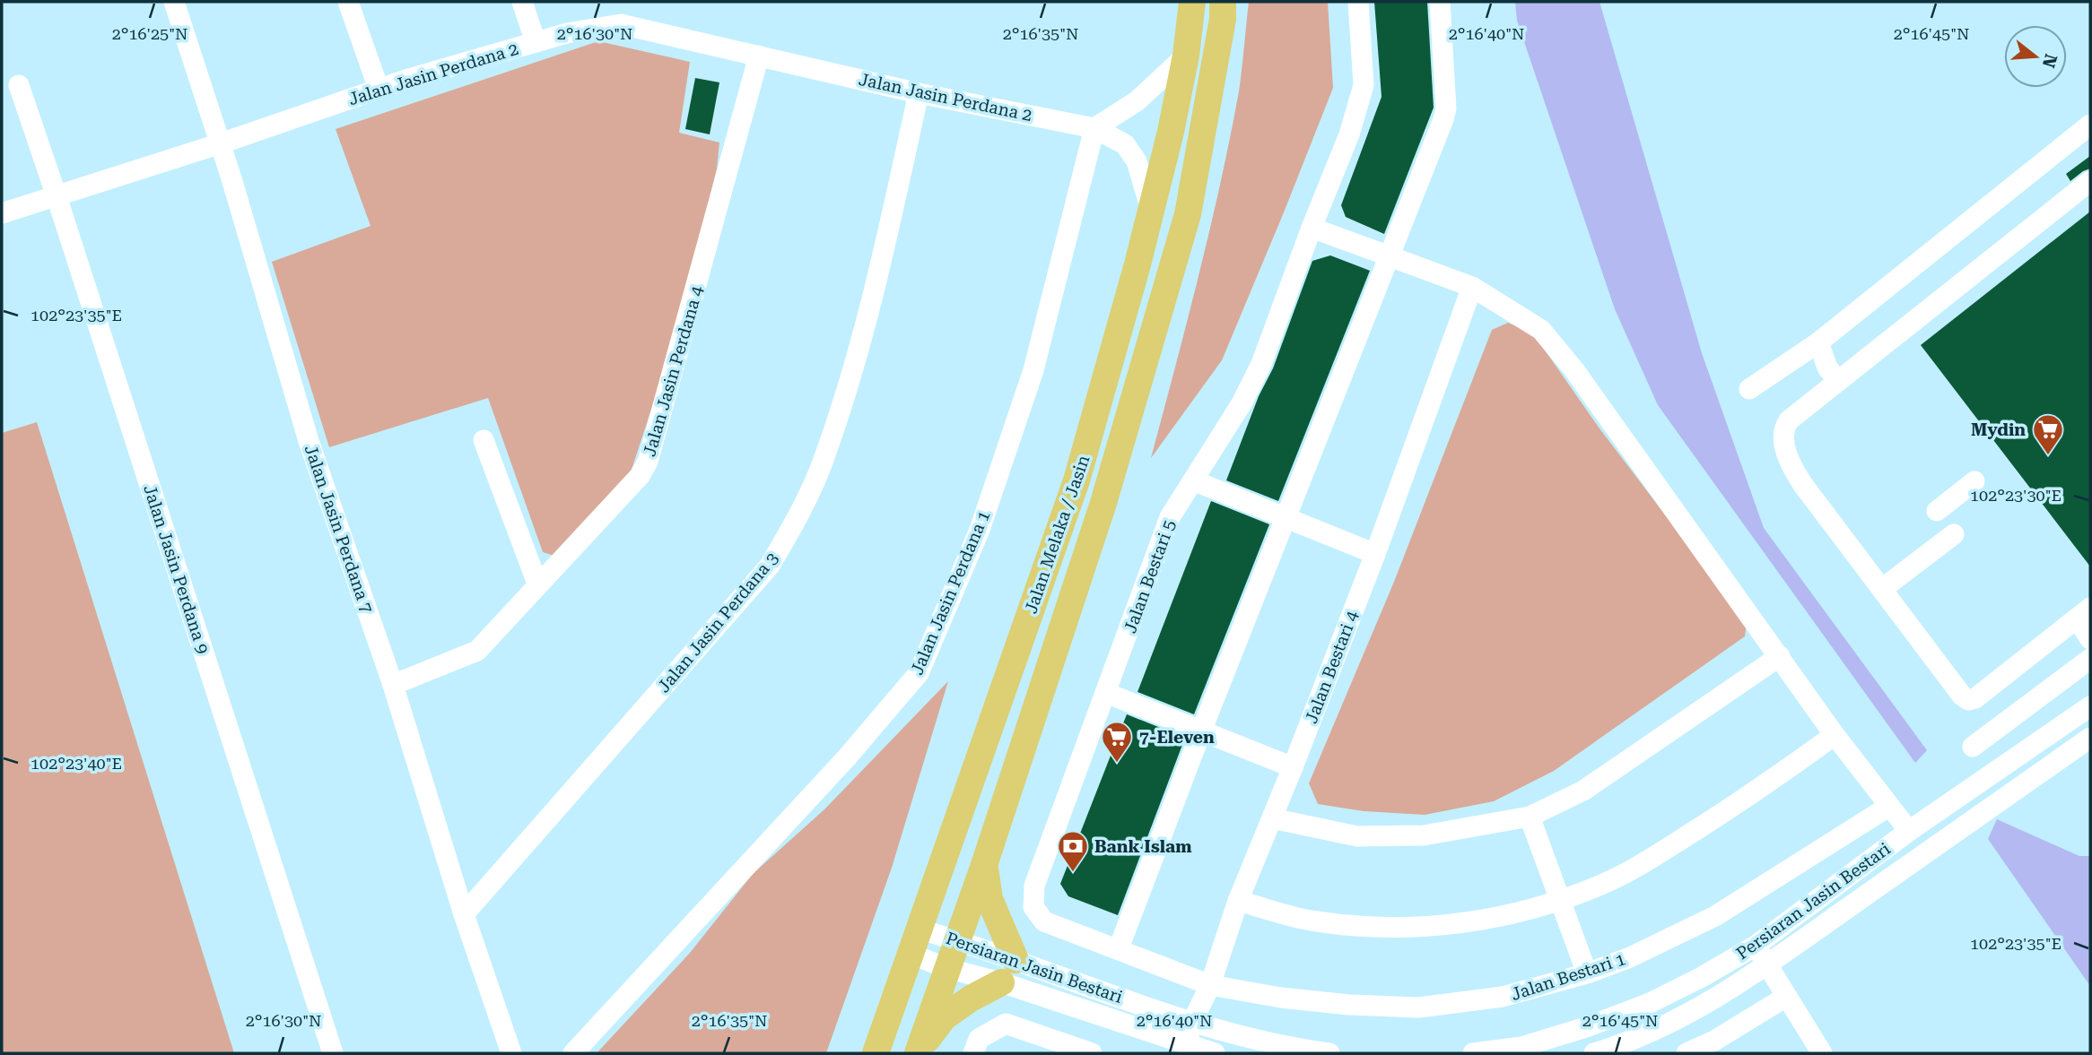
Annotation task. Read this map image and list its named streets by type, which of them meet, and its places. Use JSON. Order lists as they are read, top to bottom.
{
  "streets": {
    "main road": ["Jalan Melaka / Jasin"],
    "street": [
      "Jalan Jasin Perdana 2",
      "Jalan Jasin Perdana 4",
      "Jalan Jasin Perdana 7",
      "Jalan Jasin Perdana 9",
      "Jalan Bestari 5",
      "Jalan Jasin Perdana 1",
      "Jalan Jasin Perdana 3",
      "Jalan Bestari 4",
      "Persiaran Jasin Bestari",
      "Jalan Bestari 1"
    ]
  },
  "crossings": [
    ["Jalan Jasin Perdana 2", "Jalan Jasin Perdana 4"],
    ["Jalan Jasin Perdana 2", "Jalan Jasin Perdana 7"],
    ["Jalan Jasin Perdana 2", "Jalan Melaka / Jasin"],
    ["Jalan Jasin Perdana 2", "Jalan Jasin Perdana 9"],
    ["Jalan Jasin Perdana 2", "Jalan Jasin Perdana 1"],
    ["Jalan Jasin Perdana 2", "Jalan Jasin Perdana 3"],
    ["Jalan Jasin Perdana 4", "Jalan Jasin Perdana 7"],
    ["Jalan Jasin Perdana 7", "Jalan Jasin Perdana 3"],
    ["Jalan Melaka / Jasin", "Persiaran Jasin Bestari"],
    ["Jalan Bestari 5", "Jalan Bestari 4"],
    ["Jalan Bestari 5", "Jalan Bestari 1"],
    ["Jalan Bestari 4", "Persiaran Jasin Bestari"],
    ["Jalan Bestari 4", "Jalan Bestari 1"]
  ],
  "places": {
    "supermarket": ["Mydin", "7-Eleven"],
    "bank": ["Bank Islam"]
  },
  "north": "right",
  "coordinates": [
    "2°16'25\"N",
    "2°16'30\"N",
    "2°16'35\"N",
    "2°16'40\"N",
    "2°16'45\"N",
    "102°23'35\"E",
    "102°23'30\"E",
    "102°23'40\"E"
  ]
}
